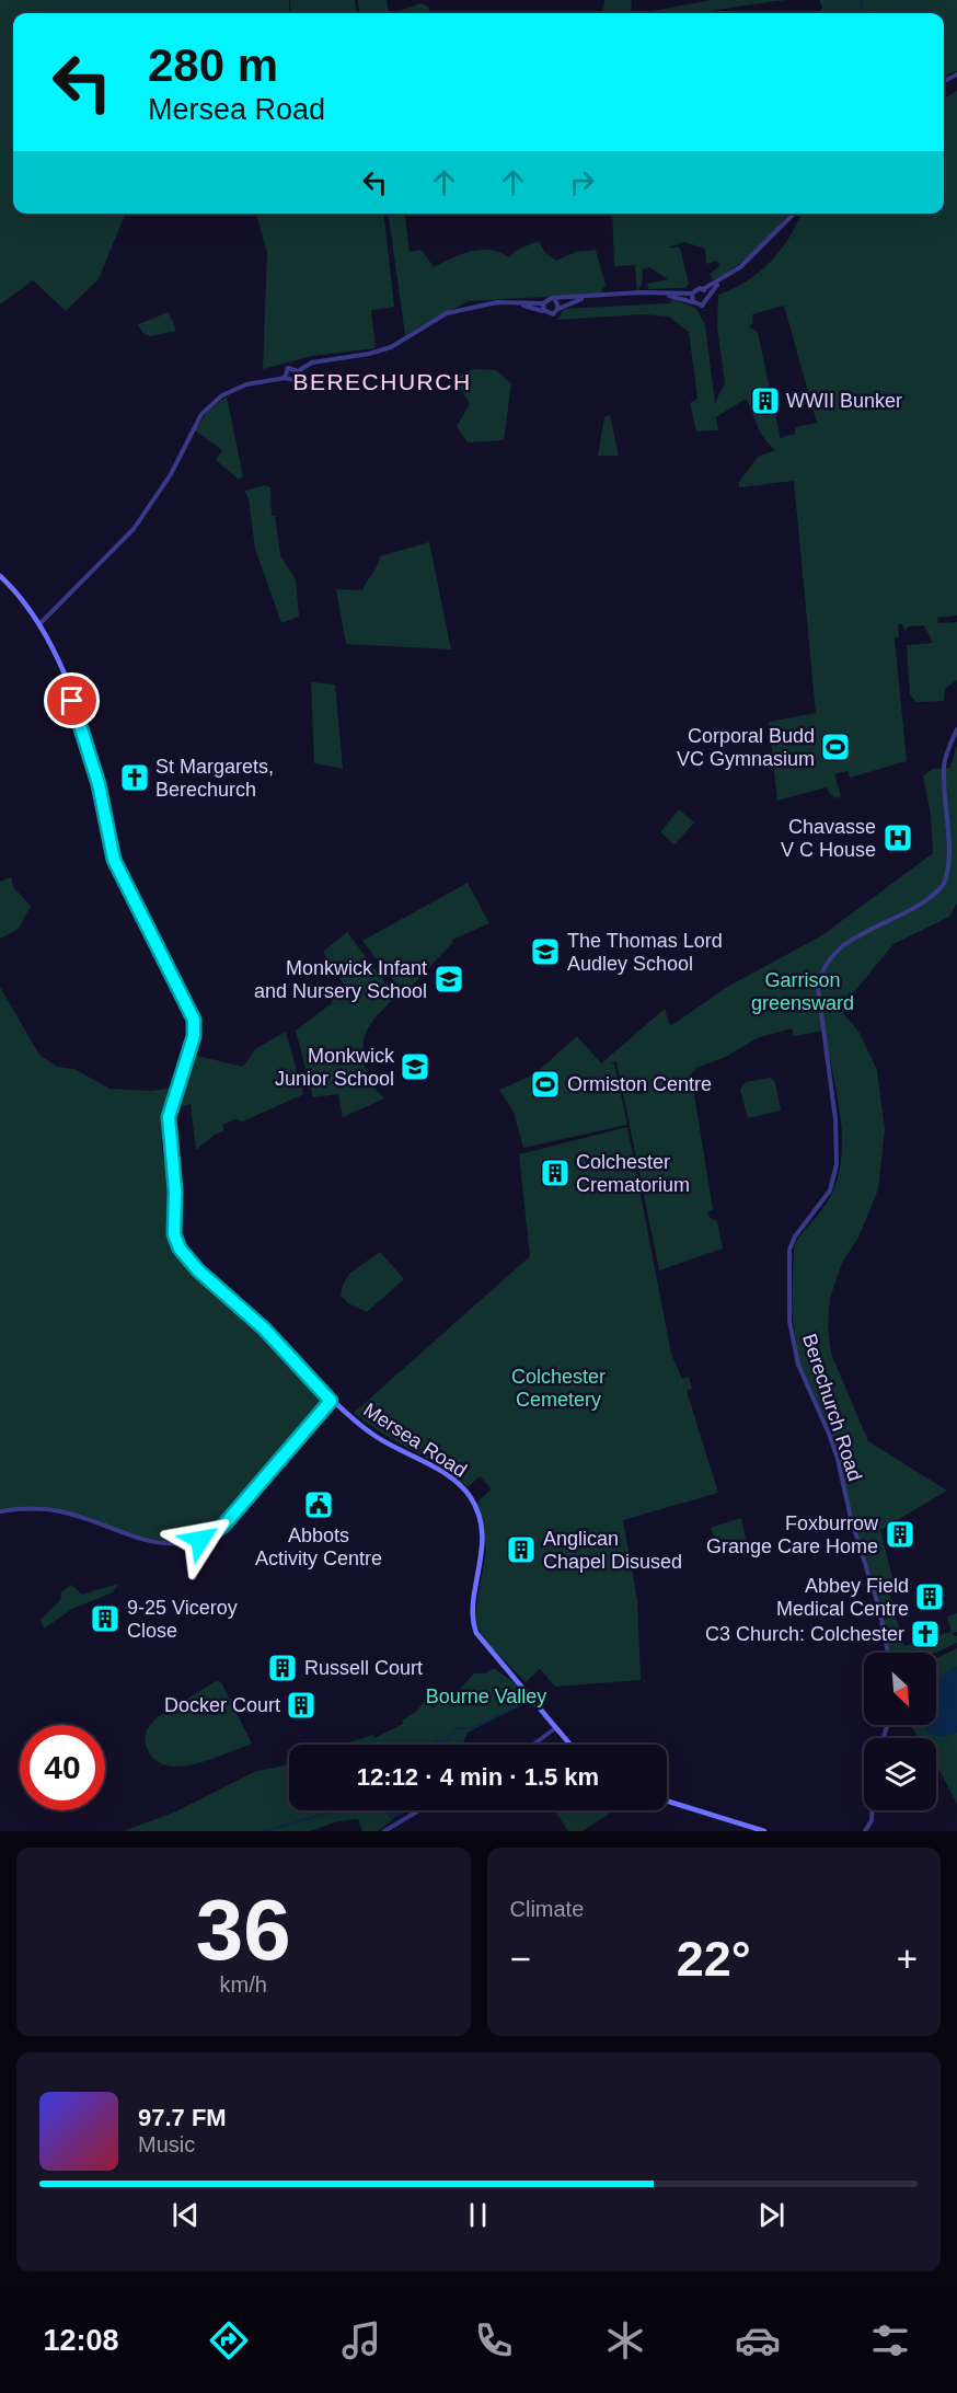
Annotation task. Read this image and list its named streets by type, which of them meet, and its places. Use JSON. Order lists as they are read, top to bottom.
{
  "streets": {
    "main road": ["Mersea Road"],
    "street": ["Berechurch Road"]
  },
  "districts": ["BERECHURCH"],
  "parks": ["Garrison greensward", "Colchester Cemetery", "Bourne Valley"],
  "places": {
    "building": [
      "WWII Bunker",
      "Colchester Crematorium",
      "Foxburrow Grange Care Home",
      "Anglican Chapel Disused",
      "Abbey Field Medical Centre",
      "9-25 Viceroy Close",
      "Russell Court",
      "Docker Court"
    ],
    "sports": ["Corporal Budd VC Gymnasium", "Ormiston Centre"],
    "church": ["St Margarets, Berechurch", "C3 Church: Colchester"],
    "hospital": ["Chavasse V C House"],
    "school or university": ["The Thomas Lord Audley School", "Monkwick Infant and Nursery School", "Monkwick Junior School"],
    "public building": ["Abbots Activity Centre"]
  },
  "north": "bottom right",
  "page": {
    "turn": ["280 m", "Mersea Road"],
    "limit": "40",
    "trip": "12:12 · 4 min · 1.5 km",
    "tile": [
      ["36", "km/h"],
      "Climate"
    ],
    "heat": ["−", "22°", "+"],
    "song": ["97.7 FM", "Music"],
    "tabs": "12:08"
  }
}
